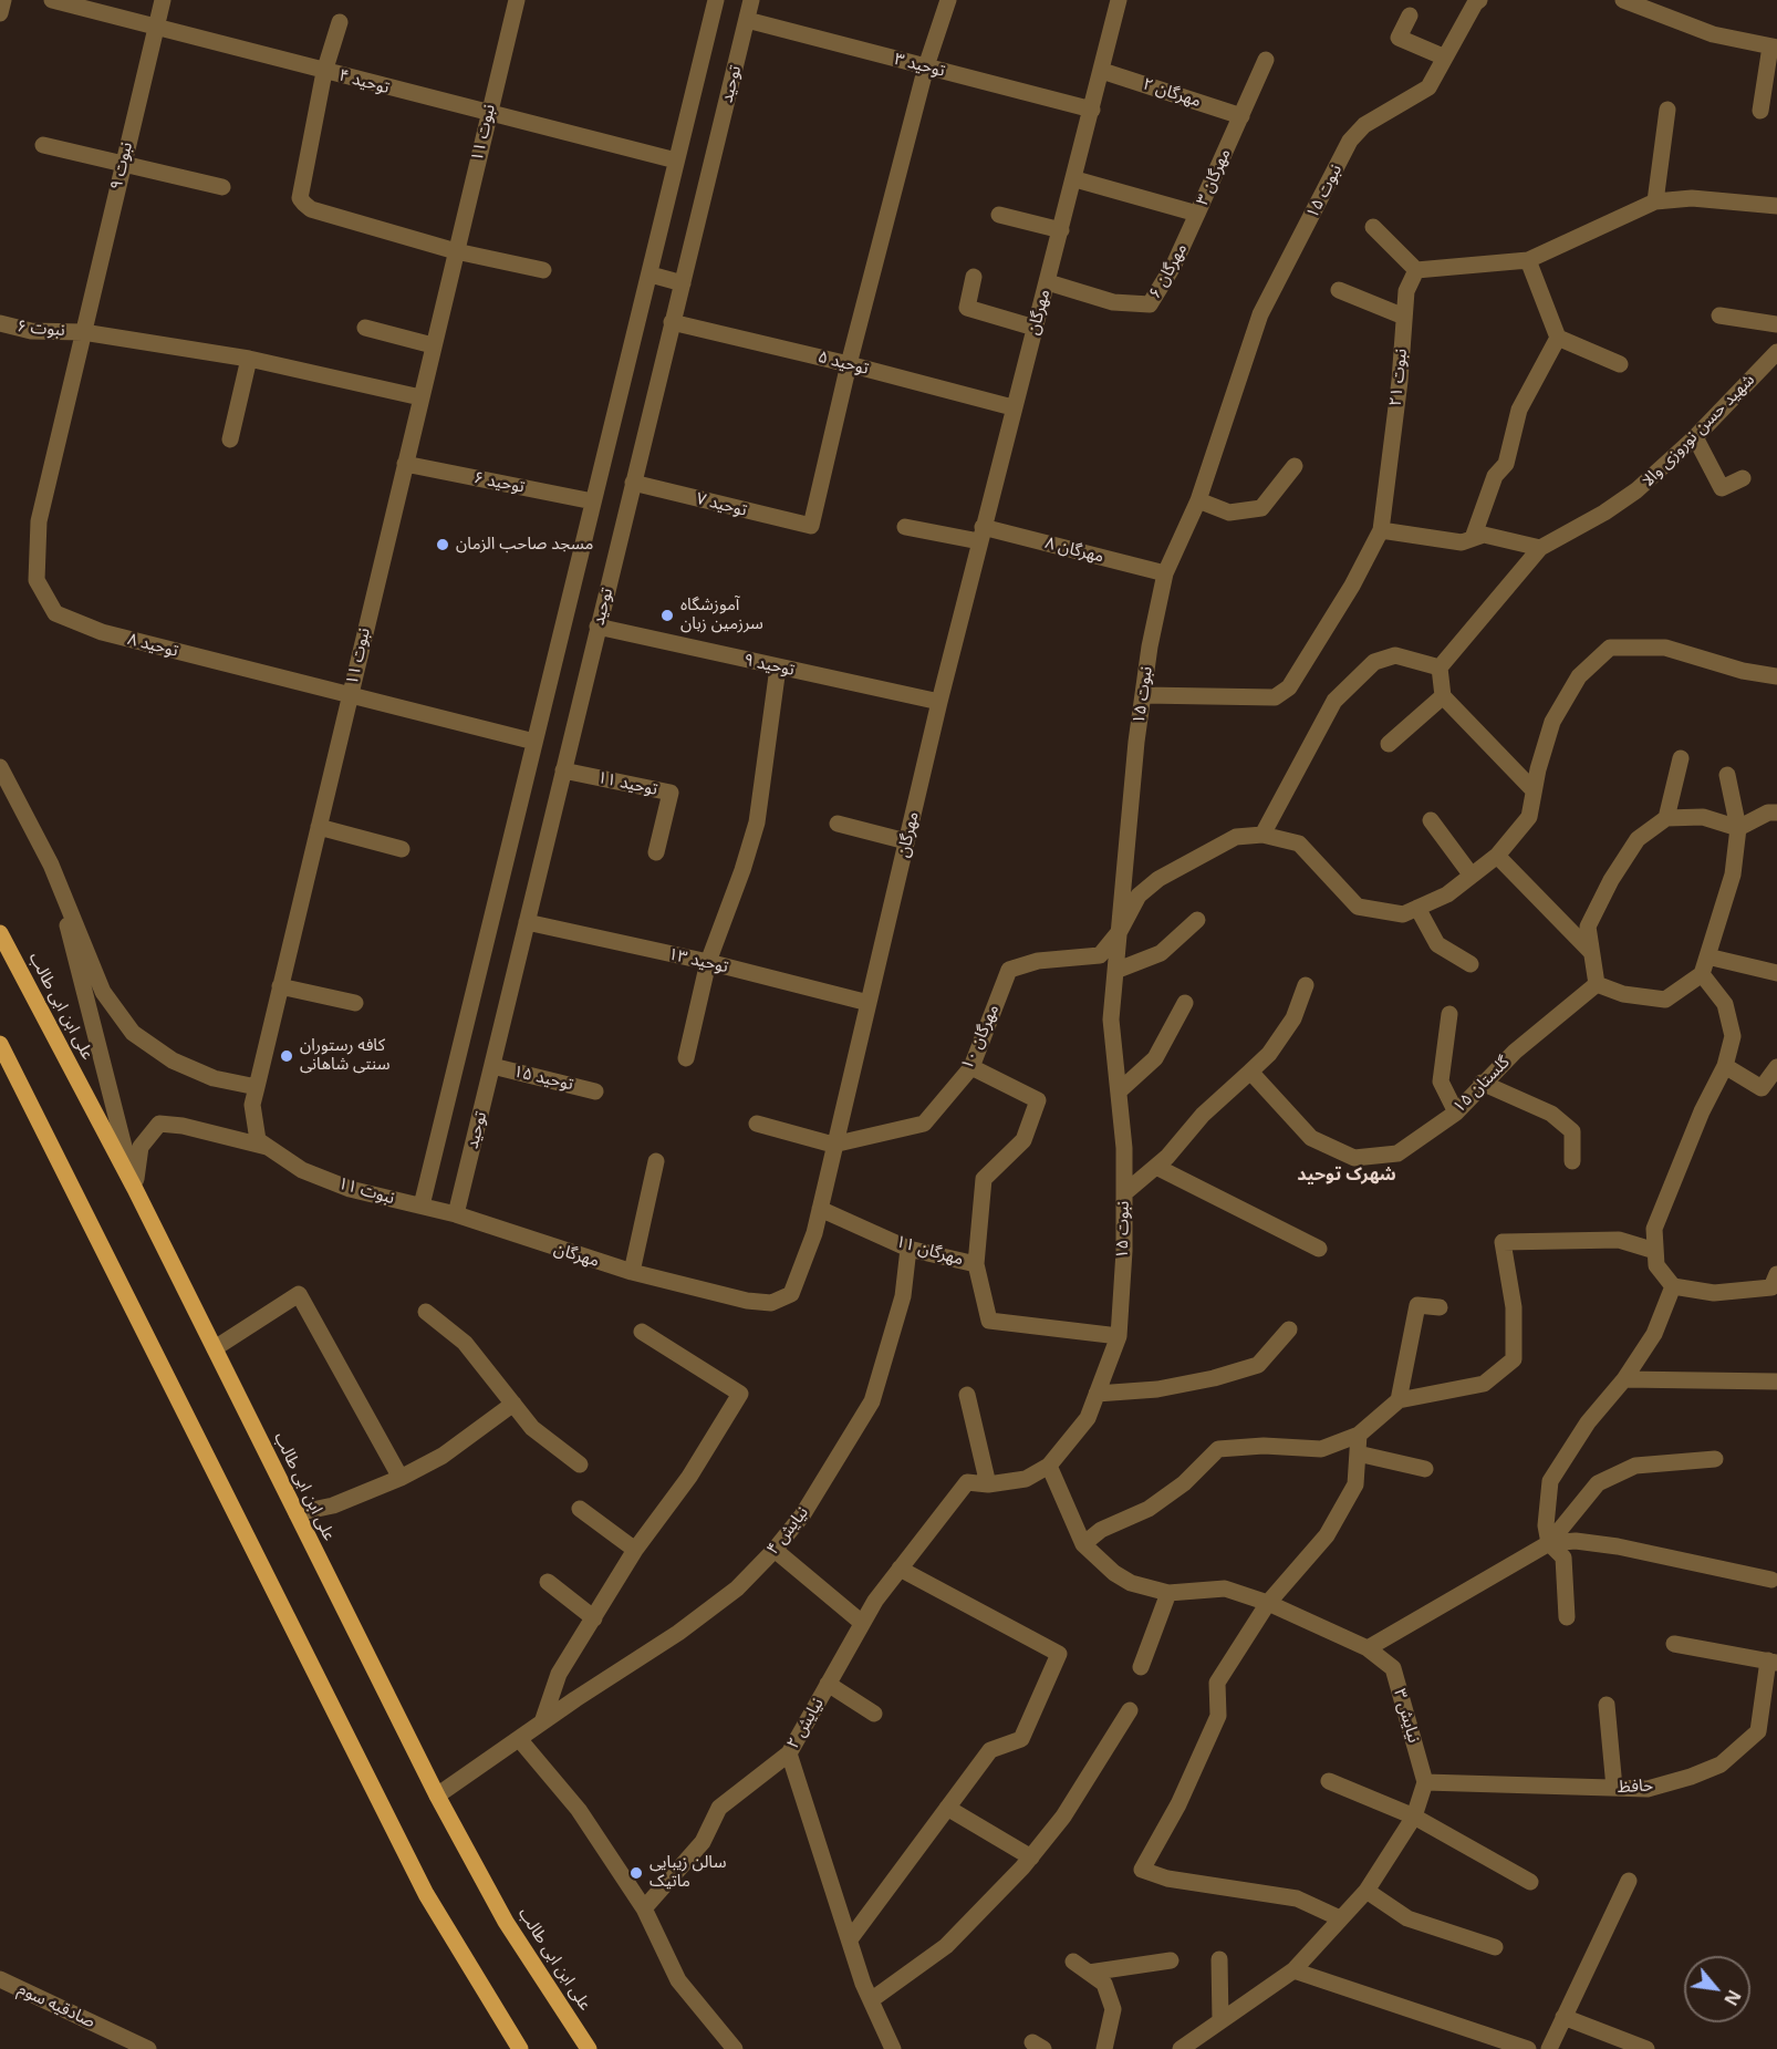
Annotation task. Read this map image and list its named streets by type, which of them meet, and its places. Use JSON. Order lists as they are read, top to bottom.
{
  "streets": {
    "main road": ["علی ابن ابی طالب"],
    "street": [
      "توحید ۳",
      "توحید ۴",
      "توحید",
      "مهرگان ۲",
      "نبوت ۱۱",
      "نبوت ۹",
      "مهرگان ۳",
      "نبوت ۱۵",
      "مهرگان ۶",
      "مهرگان",
      "نبوت ۶",
      "توحید ۵",
      "نبوت ۲۱",
      "شهید حسن نوروزی والا",
      "توحید ۶",
      "توحید ۷",
      "مهرگان ۸",
      "توحید ۸",
      "توحید ۹",
      "توحید ۱۱",
      "توحید ۱۳",
      "مهرگان ۱۰",
      "توحید ۱۵",
      "گلستان ۱۵",
      "مهرگان ۱۱",
      "نیایش ۴",
      "نیایش ۳",
      "نیایش ۲",
      "حافظ",
      "صادقیه سوم"
    ]
  },
  "crossings": [
    ["توحید ۳", "توحید"],
    ["توحید ۳", "مهرگان"],
    ["توحید ۴", "توحید"],
    ["توحید ۴", "نبوت ۱۱"],
    ["توحید ۴", "نبوت ۹"],
    ["توحید", "نبوت ۱۱"],
    ["توحید", "مهرگان"],
    ["توحید", "توحید ۵"],
    ["توحید", "توحید ۶"],
    ["توحید", "توحید ۷"],
    ["توحید", "توحید ۸"],
    ["توحید", "توحید ۹"],
    ["توحید", "توحید ۱۱"],
    ["توحید", "توحید ۱۳"],
    ["توحید", "توحید ۱۵"],
    ["مهرگان ۲", "مهرگان ۳"],
    ["مهرگان ۲", "مهرگان"],
    ["نبوت ۱۱", "مهرگان"],
    ["نبوت ۱۱", "نبوت ۶"],
    ["نبوت ۱۱", "توحید ۶"],
    ["نبوت ۱۱", "توحید ۸"],
    ["نبوت ۹", "نبوت ۶"],
    ["نبوت ۹", "توحید ۸"],
    ["مهرگان ۳", "مهرگان ۶"],
    ["مهرگان ۳", "مهرگان"],
    ["نبوت ۱۵", "نبوت ۲۱"],
    ["نبوت ۱۵", "مهرگان ۸"],
    ["نبوت ۱۵", "مهرگان ۱۰"],
    ["نبوت ۱۵", "مهرگان ۱۱"],
    ["نبوت ۱۵", "نیایش ۳"],
    ["نبوت ۱۵", "نیایش ۲"],
    ["مهرگان ۶", "مهرگان"],
    ["مهرگان", "توحید ۵"],
    ["مهرگان", "مهرگان ۸"],
    ["مهرگان", "توحید ۹"],
    ["مهرگان", "توحید ۱۳"],
    ["مهرگان", "مهرگان ۱۰"],
    ["مهرگان", "مهرگان ۱۱"],
    ["نبوت ۶", "توحید ۸"],
    ["توحید ۵", "توحید ۷"],
    ["علی ابن ابی طالب", "نیایش ۴"],
    ["مهرگان ۱۱", "نیایش ۴"],
    ["نیایش ۳", "نیایش ۲"],
    ["نیایش ۳", "حافظ"]
  ],
  "districts": ["شهرک توحید"],
  "places": [
    "مسجد صاحب الزمان",
    "آموزشگاه سرزمین زبان",
    "کافه رستوران سنتی شاهانی",
    "سالن زیبایی ماتیک"
  ],
  "north": "bottom right"
}
